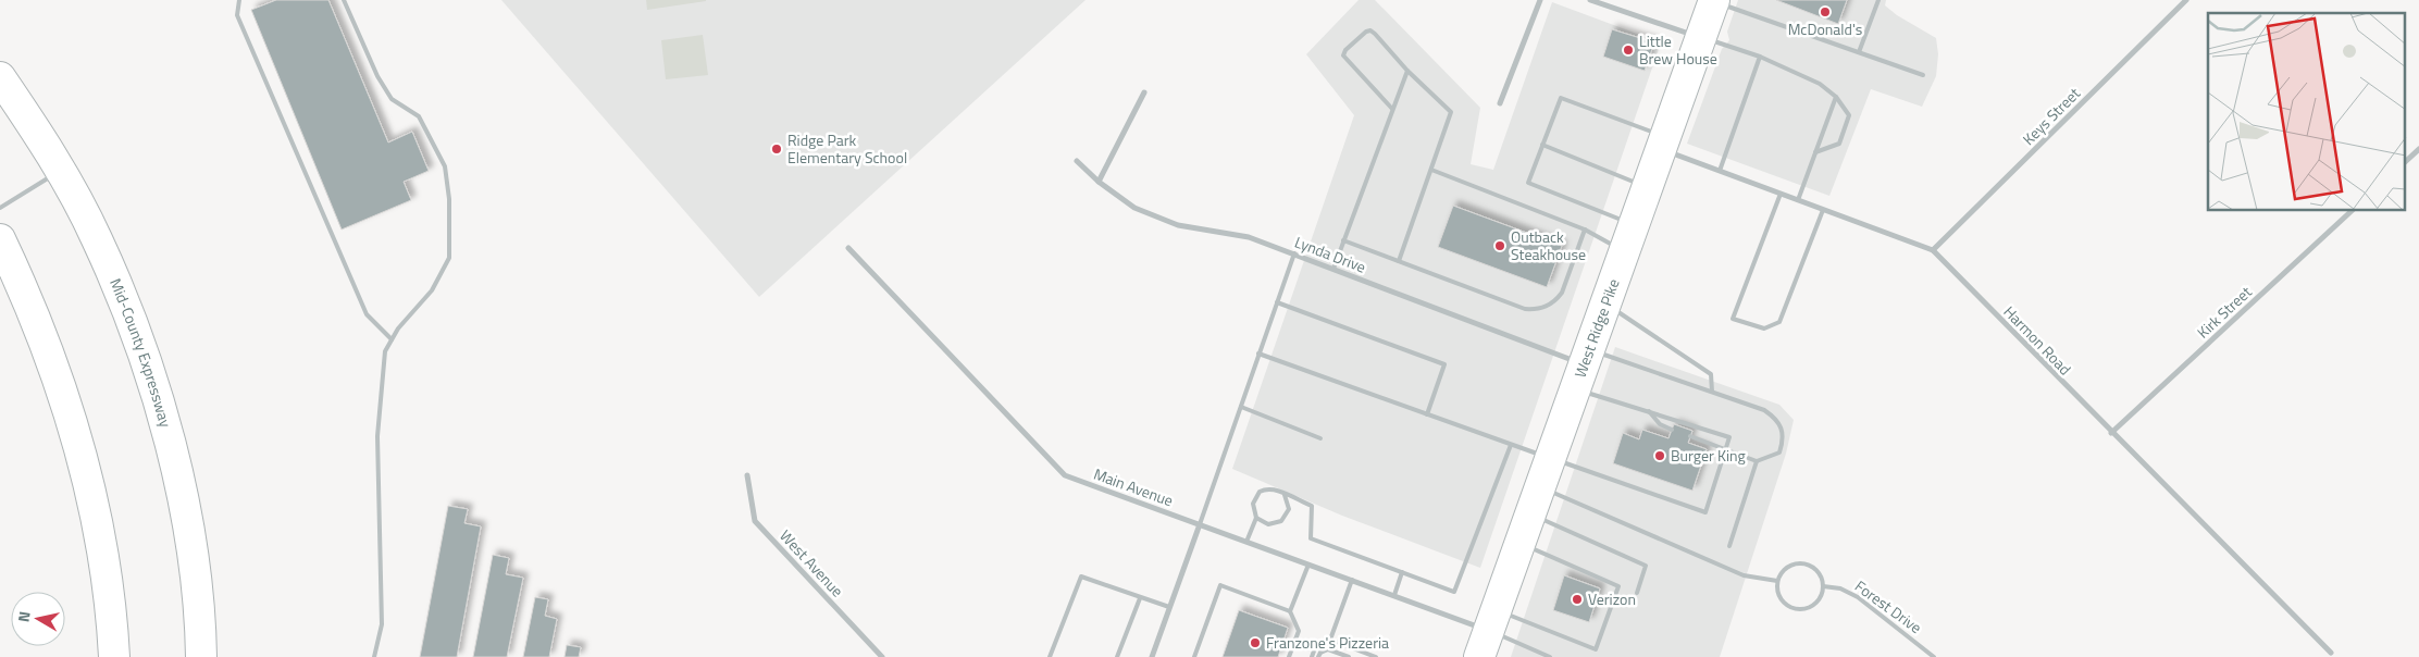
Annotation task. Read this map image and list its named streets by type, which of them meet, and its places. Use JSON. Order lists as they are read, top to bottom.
{
  "streets": {
    "main road": ["West Ridge Pike", "Mid-County Expressway"],
    "street": [
      "Keys Street",
      "Lynda Drive",
      "Kirk Street",
      "Harmon Road",
      "Main Avenue",
      "West Avenue"
    ],
    "lane": ["Forest Drive"]
  },
  "crossings": [
    ["Keys Street", "Harmon Road"],
    ["Lynda Drive", "West Ridge Pike"],
    ["Kirk Street", "Harmon Road"],
    ["West Ridge Pike", "Harmon Road"],
    ["West Ridge Pike", "Main Avenue"]
  ],
  "places": [
    "McDonald's",
    "Little Brew House",
    "Ridge Park Elementary School",
    "Outback Steakhouse",
    "Burger King",
    "Verizon",
    "Franzone's Pizzeria"
  ],
  "north": "left"
}
